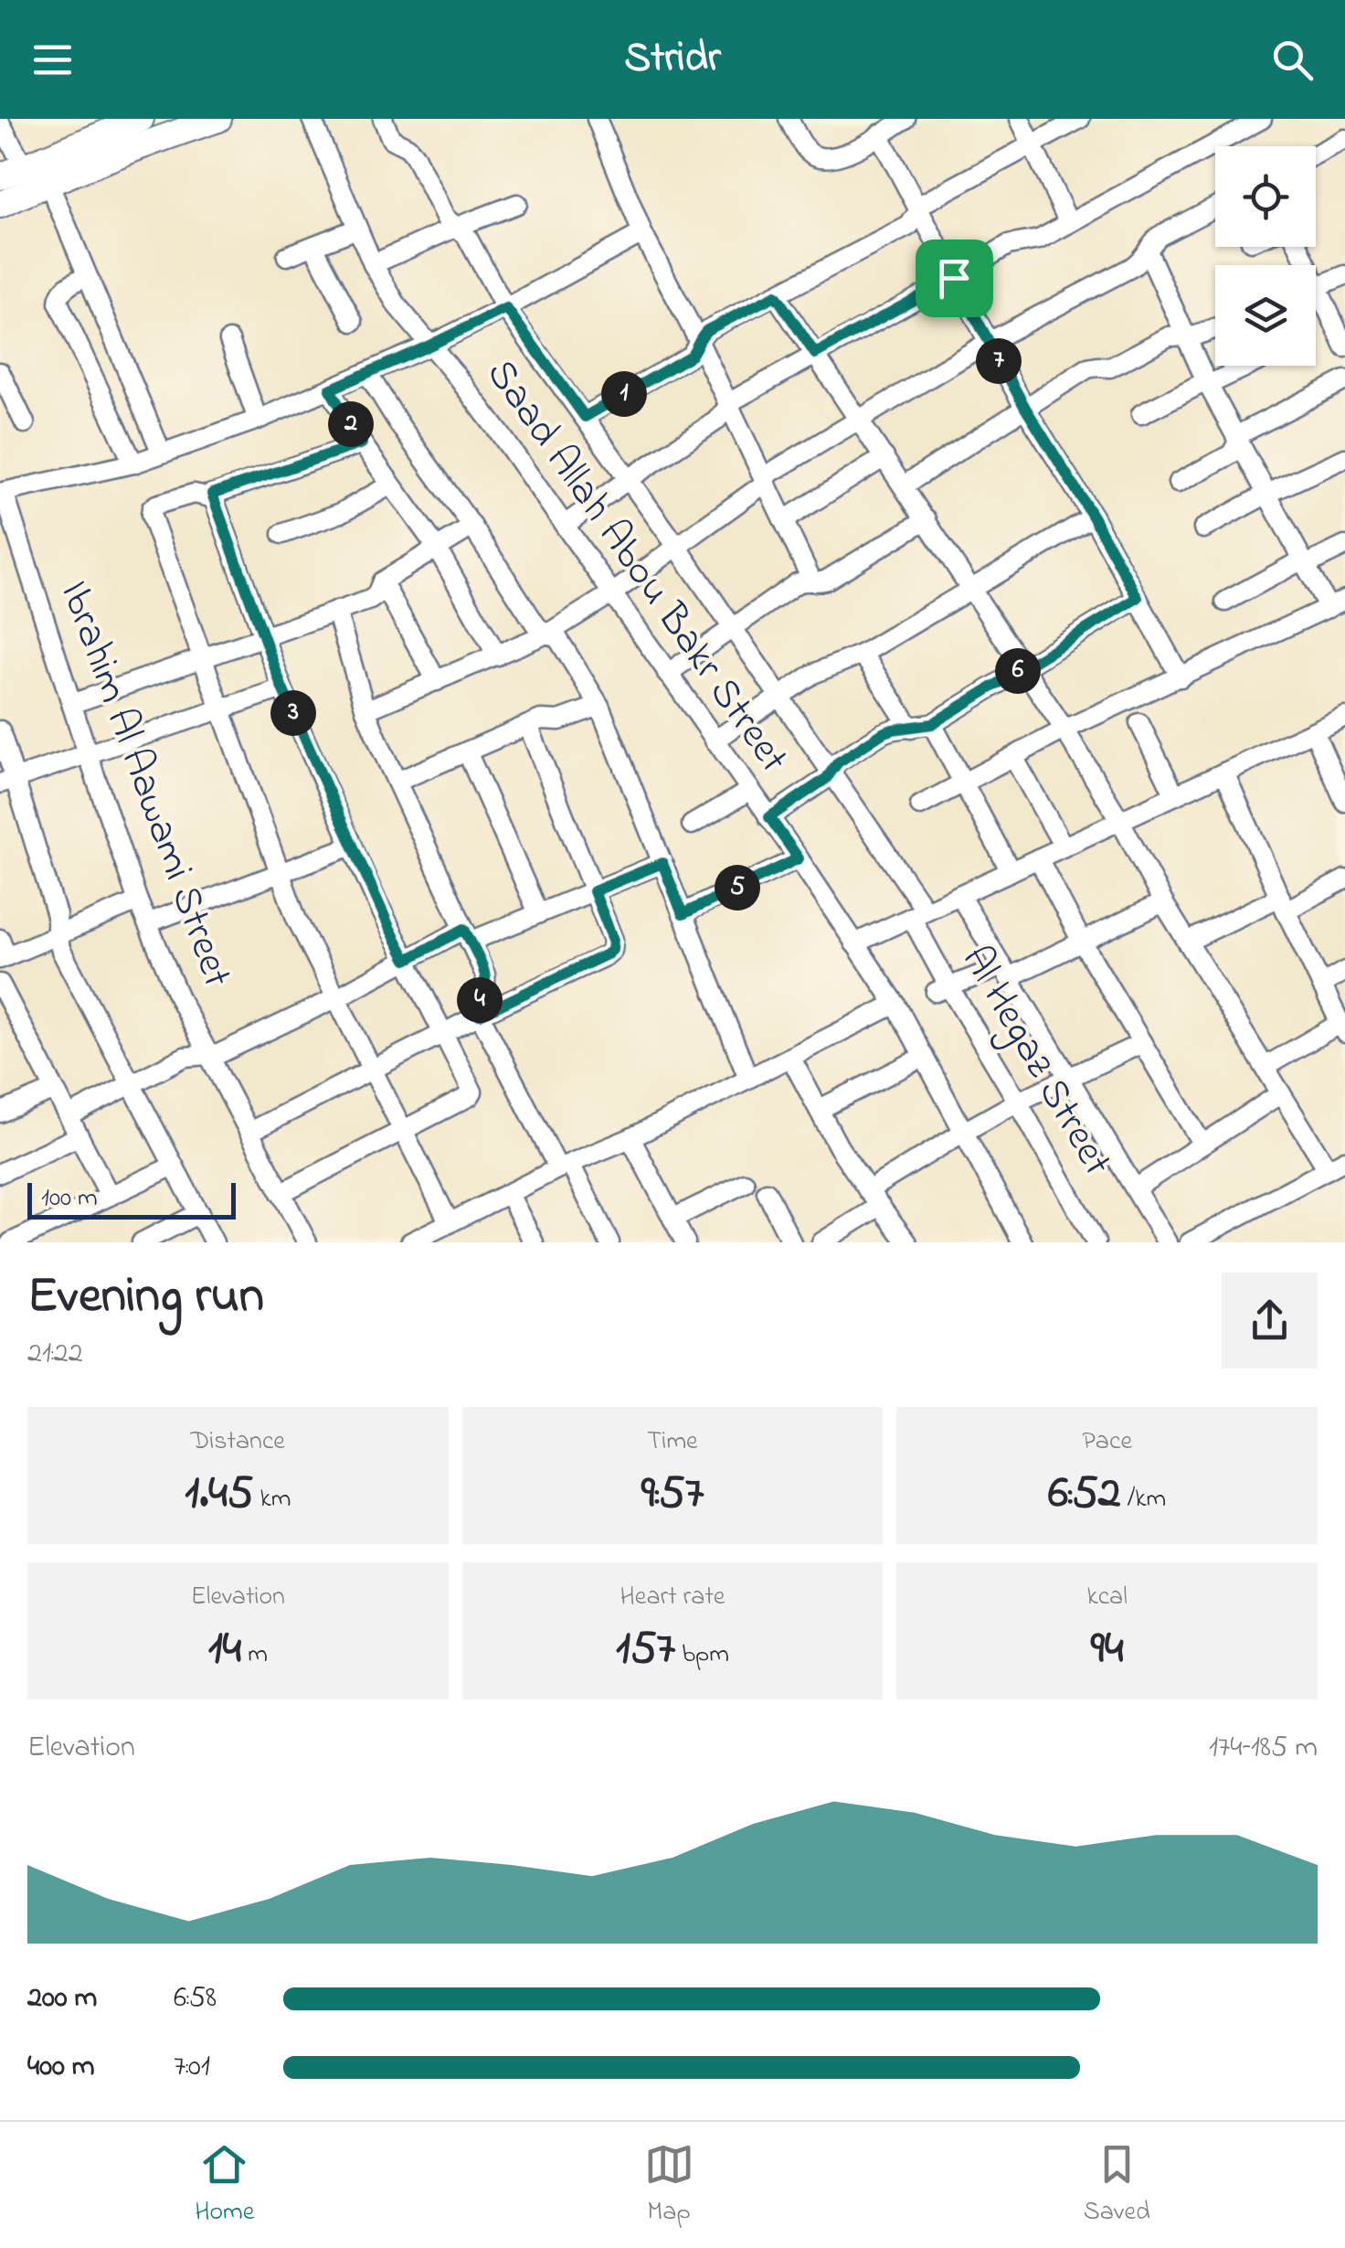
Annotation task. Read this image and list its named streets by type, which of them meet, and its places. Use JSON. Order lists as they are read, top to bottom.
{
  "streets": {
    "street": ["Saad Allah Abou Bakr Street", "Ibrahim Al Aawami Street", "Al Hegaz Street"]
  },
  "scale_bar": "100 m",
  "page": {
    "header": "Stridr",
    "pins": [
      "7",
      "1",
      "2",
      "6",
      "3",
      "5",
      "4"
    ],
    "scale": "100 m",
    "heading": ["Evening run", "21:22"],
    "stats": [
      ["Distance", "1.45 km"],
      ["Time", "9:57"],
      ["Pace", "6:52 /km"],
      ["Elevation", "14 m"],
      ["Heart rate", "157 bpm"],
      ["kcal", "94"]
    ],
    "chart": ["Elevation", "174–185 m"],
    "list": [
      {
        "name": "200 m",
        "note": "6:58"
      },
      {
        "name": "400 m",
        "note": "7:01"
      }
    ],
    "tabs": ["Home", "Map", "Saved"]
  }
}
